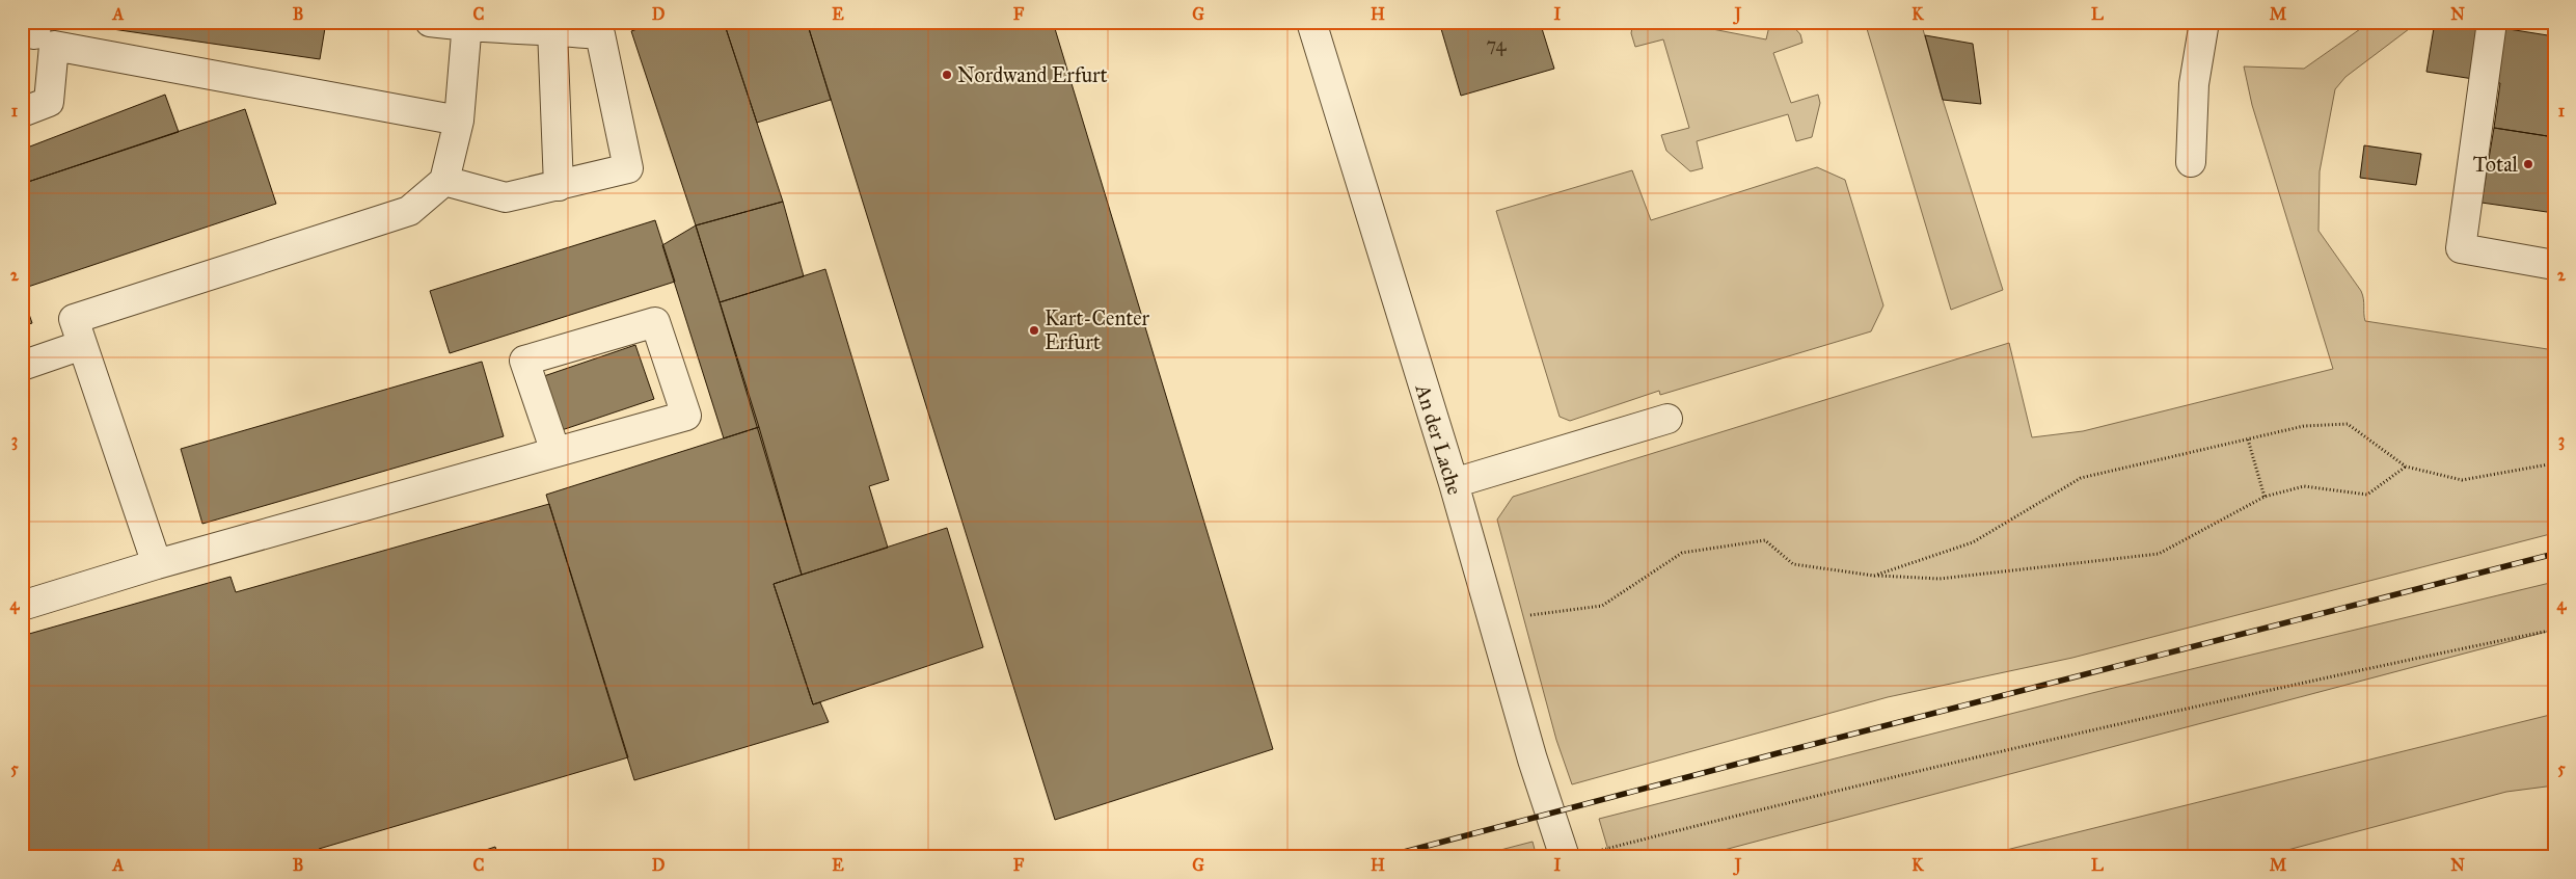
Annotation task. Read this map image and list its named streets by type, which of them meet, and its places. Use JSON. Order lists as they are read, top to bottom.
{
  "streets": {
    "street": ["An der Lache"]
  },
  "places": ["Nordwand Erfurt", "Total", "Kart-Center Erfurt"],
  "house_numbers": ["74"],
  "grid": {
    "columns": [
      "A",
      "B",
      "C",
      "D",
      "E",
      "F",
      "G",
      "H",
      "I",
      "J",
      "K",
      "L",
      "M",
      "N"
    ],
    "rows": [
      "1",
      "2",
      "3",
      "4",
      "5"
    ]
  }
}
